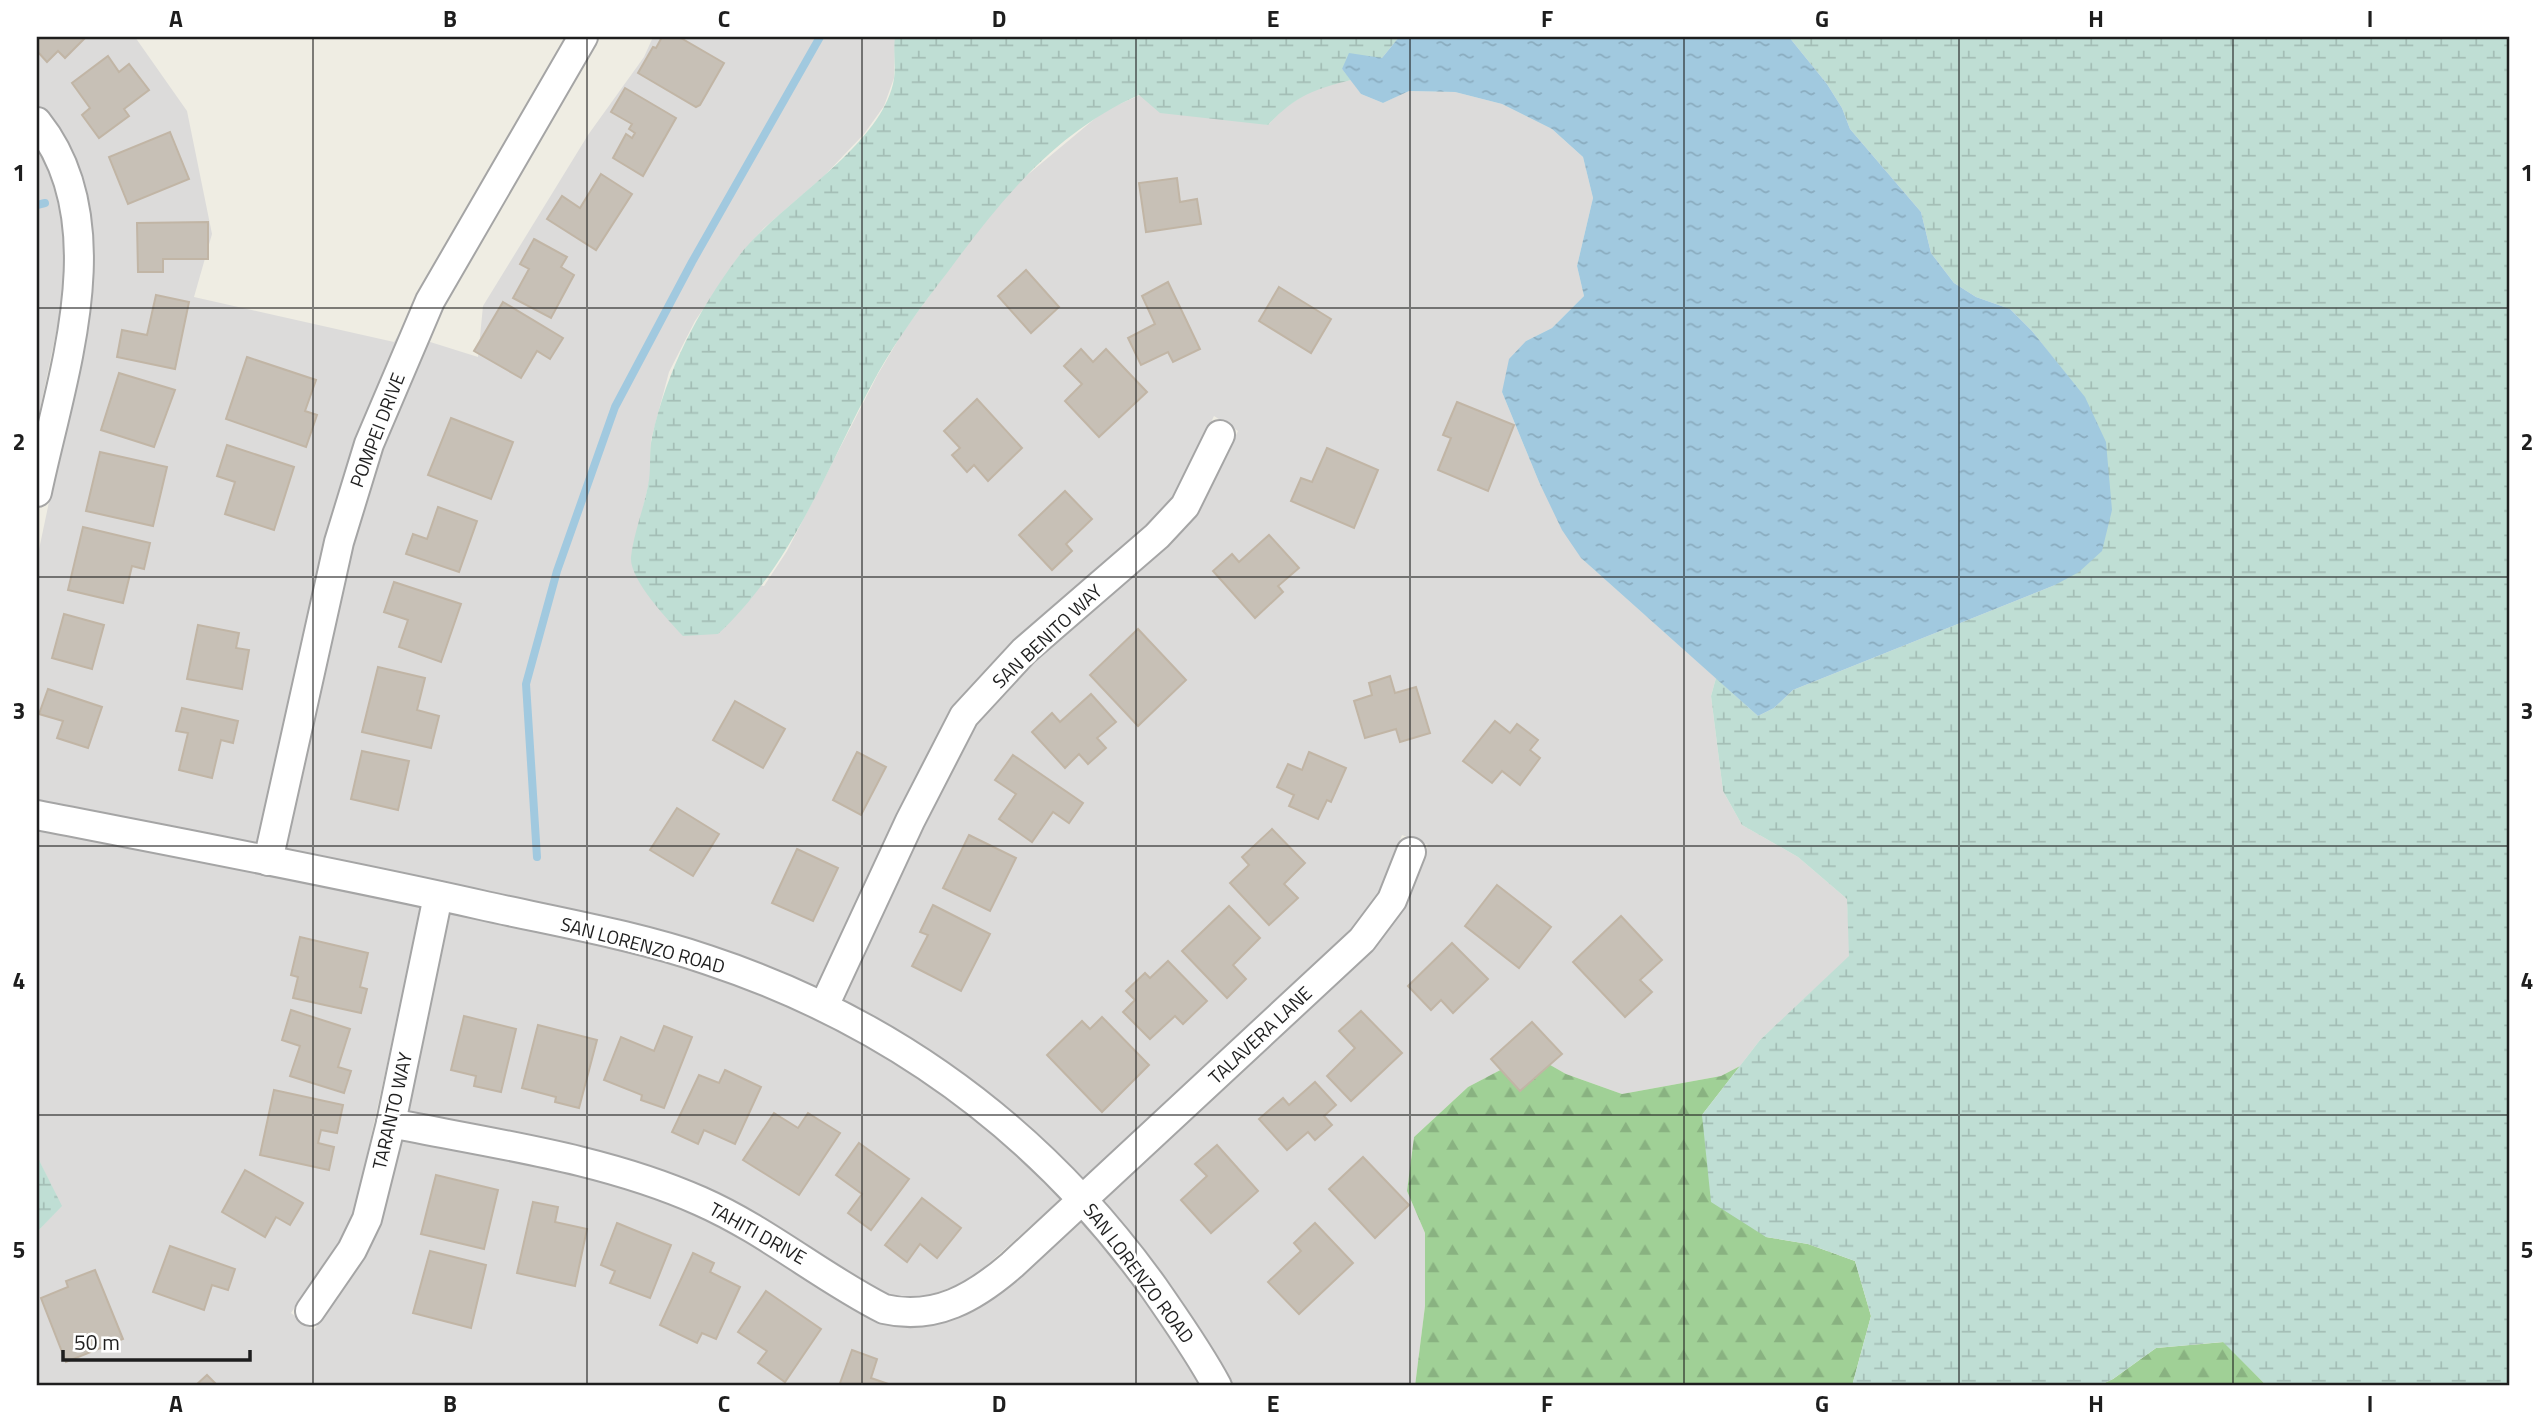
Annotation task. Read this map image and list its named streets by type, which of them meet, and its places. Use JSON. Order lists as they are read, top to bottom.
{
  "streets": {
    "street": [
      "POMPEI DRIVE",
      "SAN BENITO WAY",
      "SAN LORENZO ROAD",
      "TALAVERA LANE",
      "TARANTO WAY",
      "TAHITI DRIVE"
    ]
  },
  "crossings": [
    ["POMPEI DRIVE", "SAN LORENZO ROAD"],
    ["SAN BENITO WAY", "SAN LORENZO ROAD"],
    ["SAN LORENZO ROAD", "TALAVERA LANE"],
    ["SAN LORENZO ROAD", "TARANTO WAY"],
    ["SAN LORENZO ROAD", "TAHITI DRIVE"],
    ["TALAVERA LANE", "TAHITI DRIVE"],
    ["TARANTO WAY", "TAHITI DRIVE"]
  ],
  "scale_bar": "50 m",
  "grid": {
    "columns": [
      "A",
      "B",
      "C",
      "D",
      "E",
      "F",
      "G",
      "H",
      "I"
    ],
    "rows": [
      "1",
      "2",
      "3",
      "4",
      "5"
    ]
  }
}
